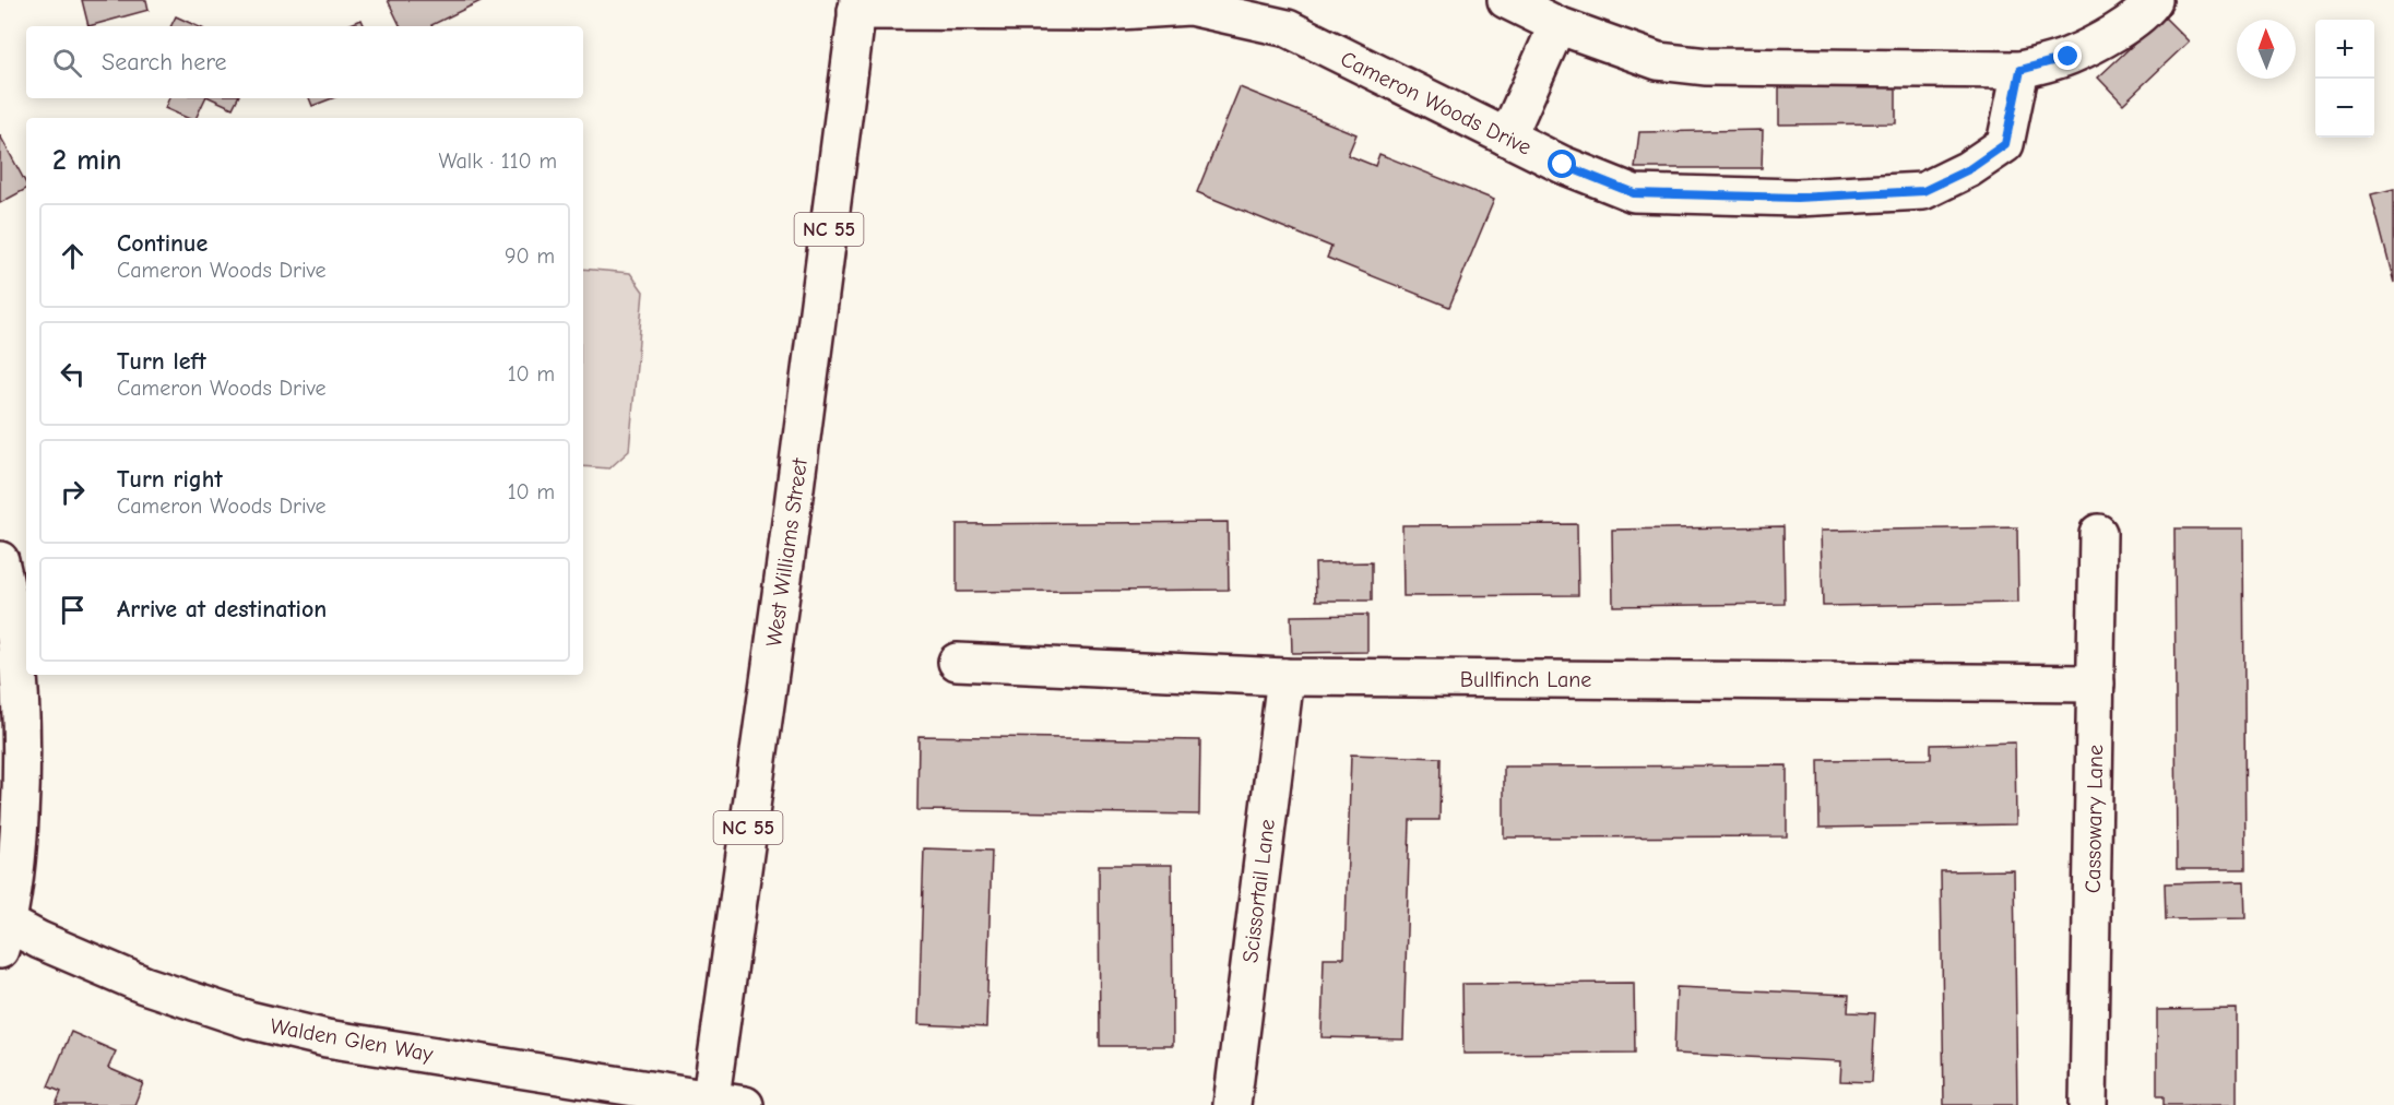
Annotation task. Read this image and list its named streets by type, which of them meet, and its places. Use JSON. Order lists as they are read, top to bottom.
{
  "streets": {
    "street": [
      "Cameron Woods Drive",
      "NC 55",
      "West Williams Street",
      "Bullfinch Lane",
      "Cassowary Lane",
      "Scissortail Lane",
      "Walden Glen Way"
    ]
  },
  "crossings": [
    ["Cameron Woods Drive", "West Williams Street"],
    ["West Williams Street", "Walden Glen Way"],
    ["Bullfinch Lane", "Cassowary Lane"],
    ["Bullfinch Lane", "Scissortail Lane"]
  ],
  "north": "top",
  "page": {
    "map_buttons": ["+", "−"],
    "search": "Search here",
    "heading": ["2 min", "Walk · 110 m"],
    "list": [
      ["Continue", "Cameron Woods Drive", "90 m"],
      ["Turn left", "Cameron Woods Drive", "10 m"],
      ["Turn right", "Cameron Woods Drive", "10 m"],
      "Arrive at destination"
    ]
  }
}
